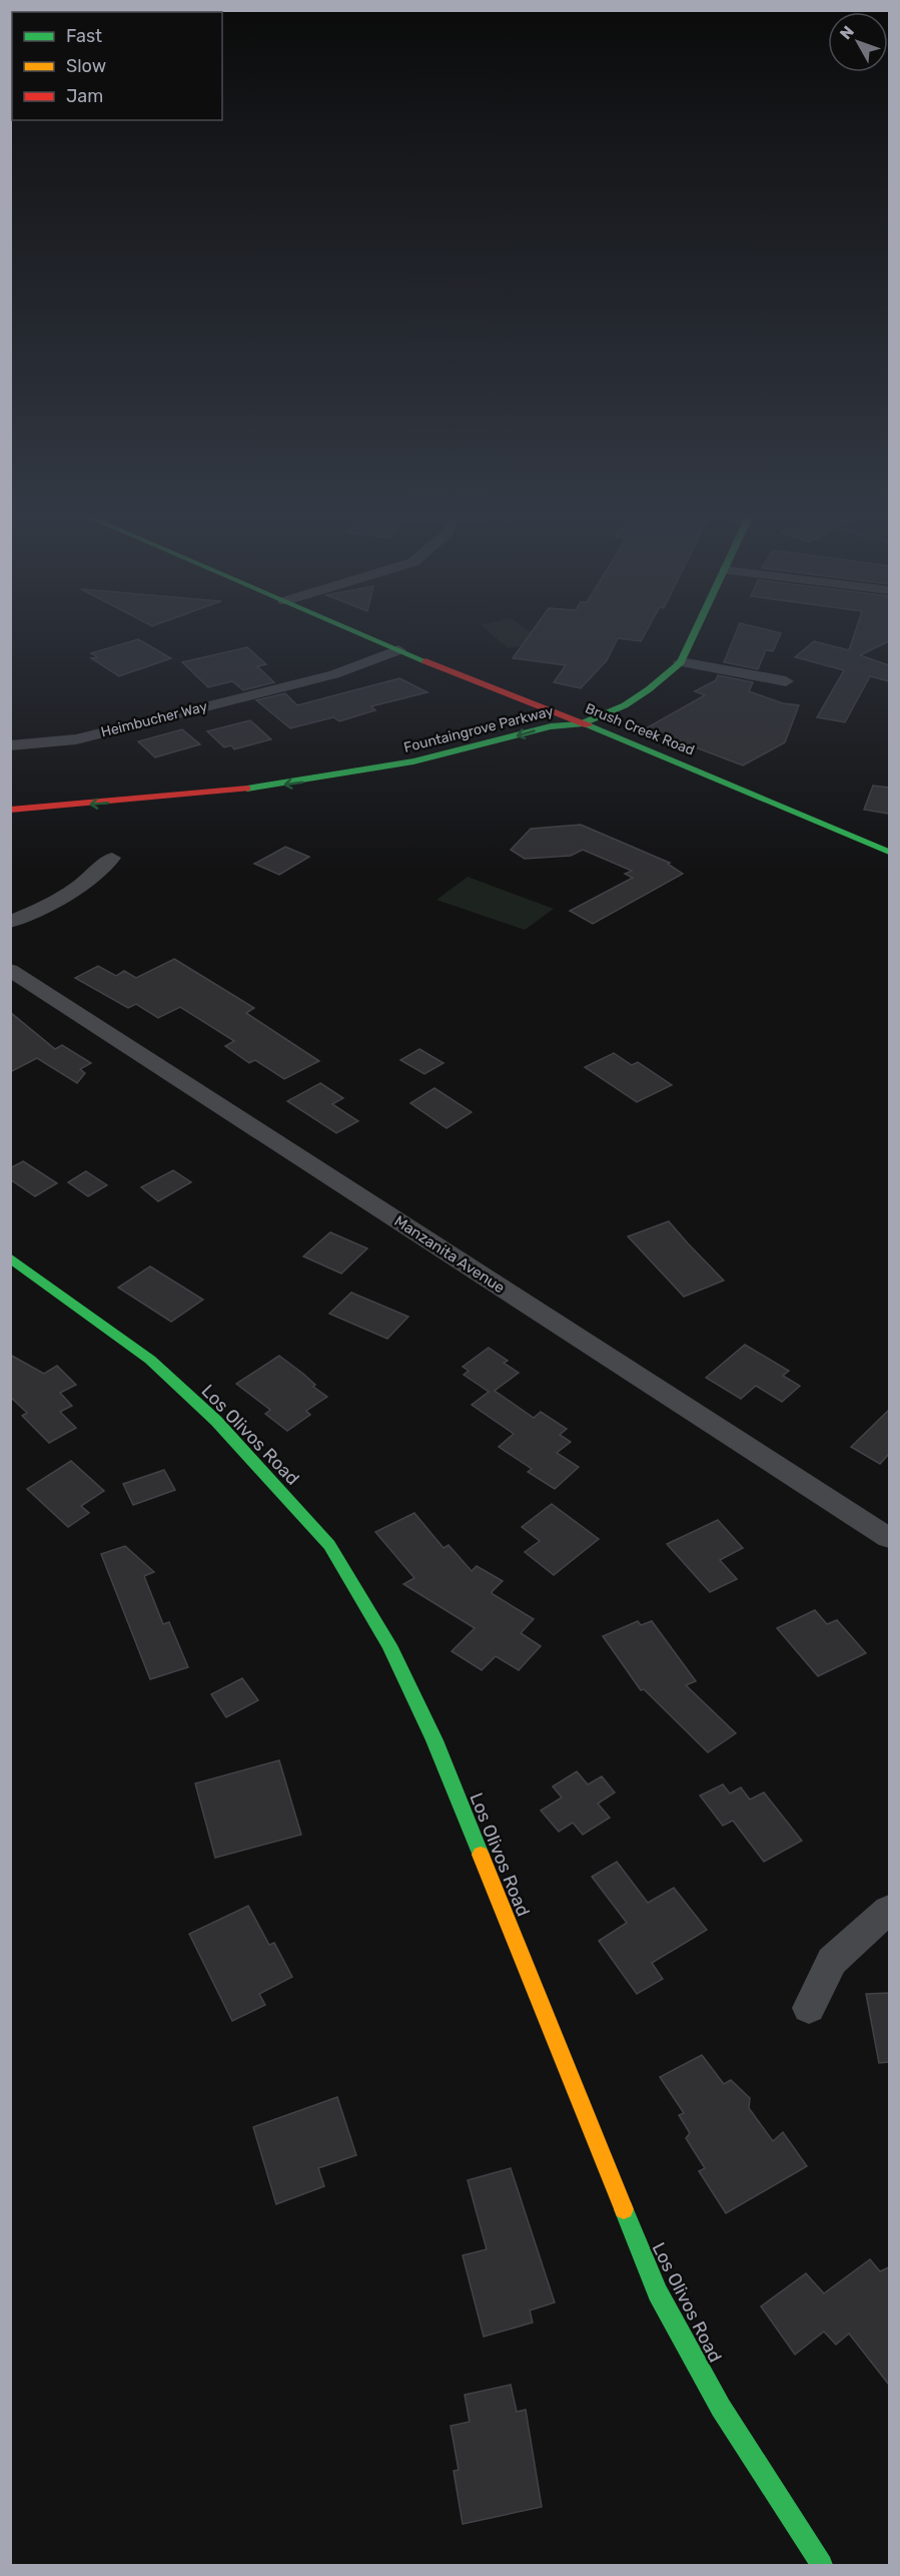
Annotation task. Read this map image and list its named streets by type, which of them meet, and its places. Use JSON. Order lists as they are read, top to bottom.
{
  "streets": {
    "street": [
      "Heimbucher Way",
      "Fountaingrove Parkway",
      "Brush Creek Road",
      "Manzanita Avenue",
      "Los Olivos Road"
    ]
  },
  "crossings": [
    ["Heimbucher Way", "Brush Creek Road"],
    ["Fountaingrove Parkway", "Brush Creek Road"]
  ],
  "one_way": ["Fountaingrove Parkway"],
  "legend": ["Fast", "Slow", "Jam"],
  "north": "top left"
}
